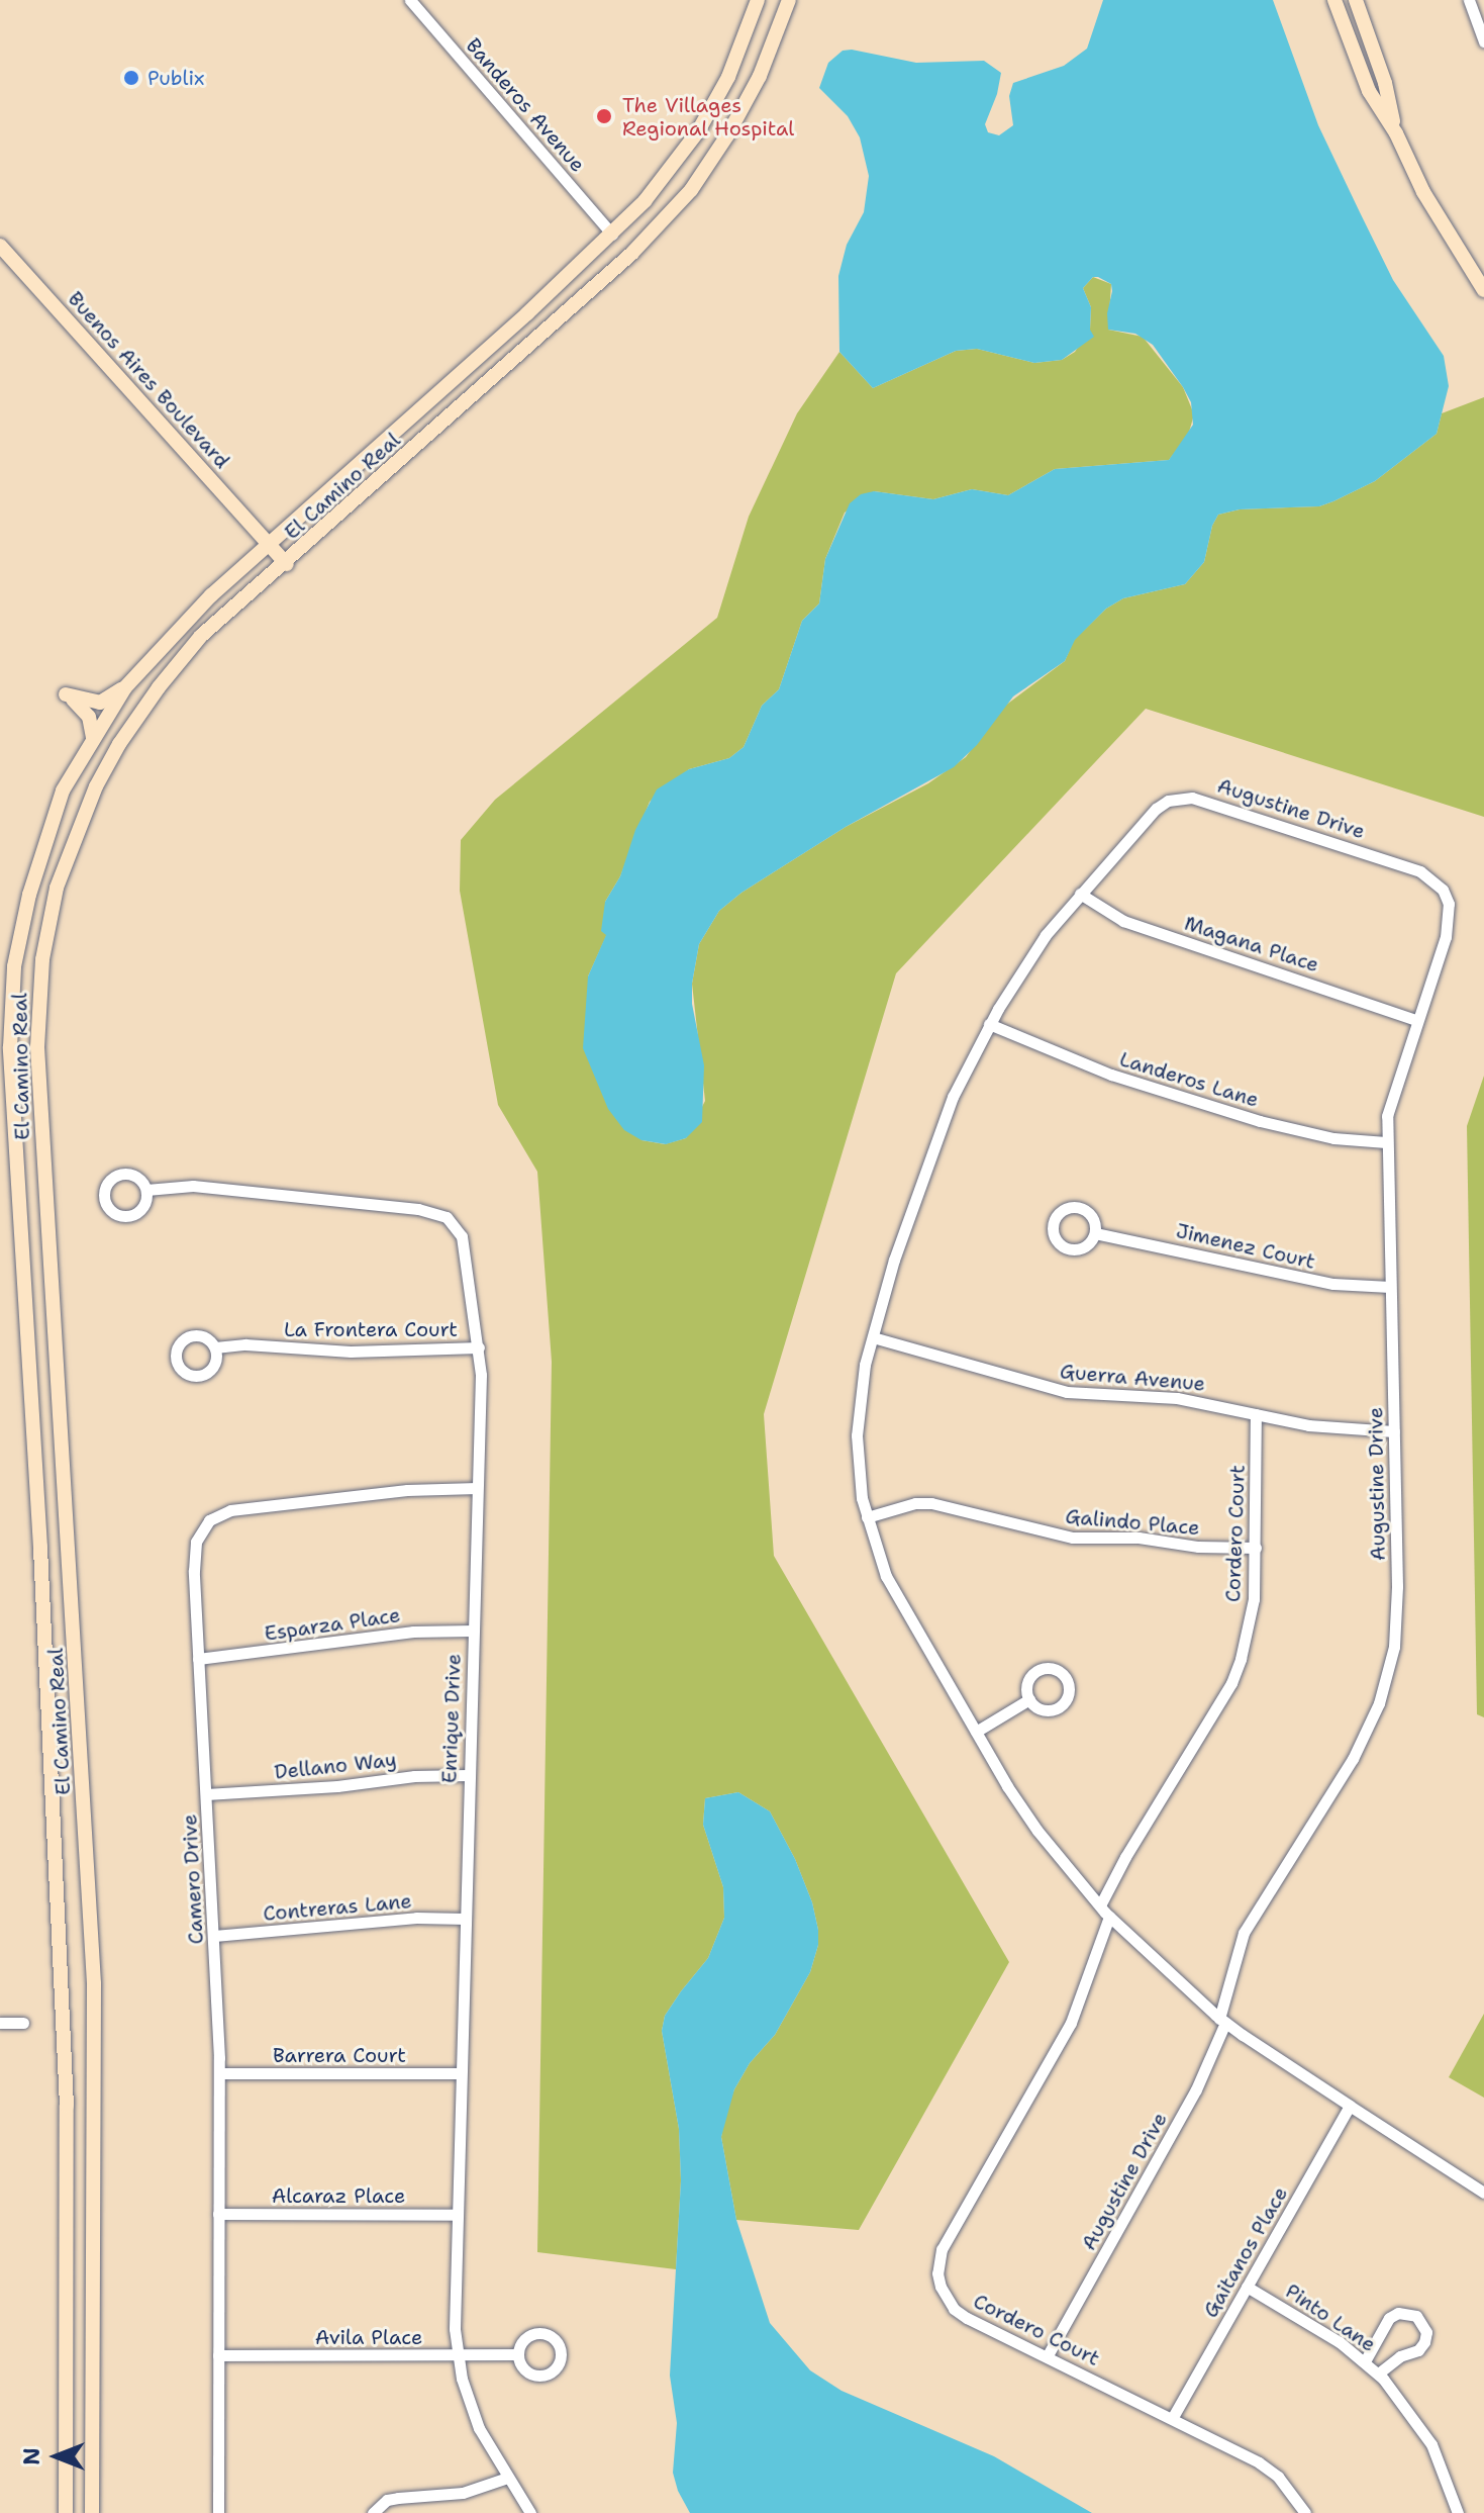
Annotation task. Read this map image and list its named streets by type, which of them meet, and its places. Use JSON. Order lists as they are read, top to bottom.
{
  "streets": {
    "main road": ["Buenos Aires Boulevard", "El Camino Real"],
    "street": [
      "Banderos Avenue",
      "Augustine Drive",
      "Magana Place",
      "Landeros Lane",
      "Jimenez Court",
      "La Frontera Court",
      "Guerra Avenue",
      "Galindo Place",
      "Cordero Court",
      "Esparza Place",
      "Enrique Drive",
      "Dellano Way",
      "Camero Drive",
      "Contreras Lane",
      "Barrera Court",
      "Alcaraz Place",
      "Gaitanos Place",
      "Pinto Lane",
      "Avila Place"
    ]
  },
  "crossings": [
    ["Banderos Avenue", "El Camino Real"],
    ["Buenos Aires Boulevard", "El Camino Real"],
    ["Augustine Drive", "Magana Place"],
    ["Augustine Drive", "Landeros Lane"],
    ["Augustine Drive", "Jimenez Court"],
    ["Augustine Drive", "Guerra Avenue"],
    ["Augustine Drive", "Galindo Place"],
    ["Augustine Drive", "Cordero Court"],
    ["Augustine Drive", "Gaitanos Place"],
    ["La Frontera Court", "Enrique Drive"],
    ["Guerra Avenue", "Cordero Court"],
    ["Galindo Place", "Cordero Court"],
    ["Cordero Court", "Gaitanos Place"],
    ["Esparza Place", "Enrique Drive"],
    ["Esparza Place", "Camero Drive"],
    ["Enrique Drive", "Dellano Way"],
    ["Enrique Drive", "Camero Drive"],
    ["Enrique Drive", "Contreras Lane"],
    ["Enrique Drive", "Barrera Court"],
    ["Enrique Drive", "Alcaraz Place"],
    ["Enrique Drive", "Avila Place"],
    ["Dellano Way", "Camero Drive"],
    ["Camero Drive", "Contreras Lane"],
    ["Camero Drive", "Barrera Court"],
    ["Camero Drive", "Alcaraz Place"],
    ["Camero Drive", "Avila Place"],
    ["Gaitanos Place", "Pinto Lane"]
  ],
  "places": ["Publix", "The Villages Regional Hospital"],
  "north": "left"
}
